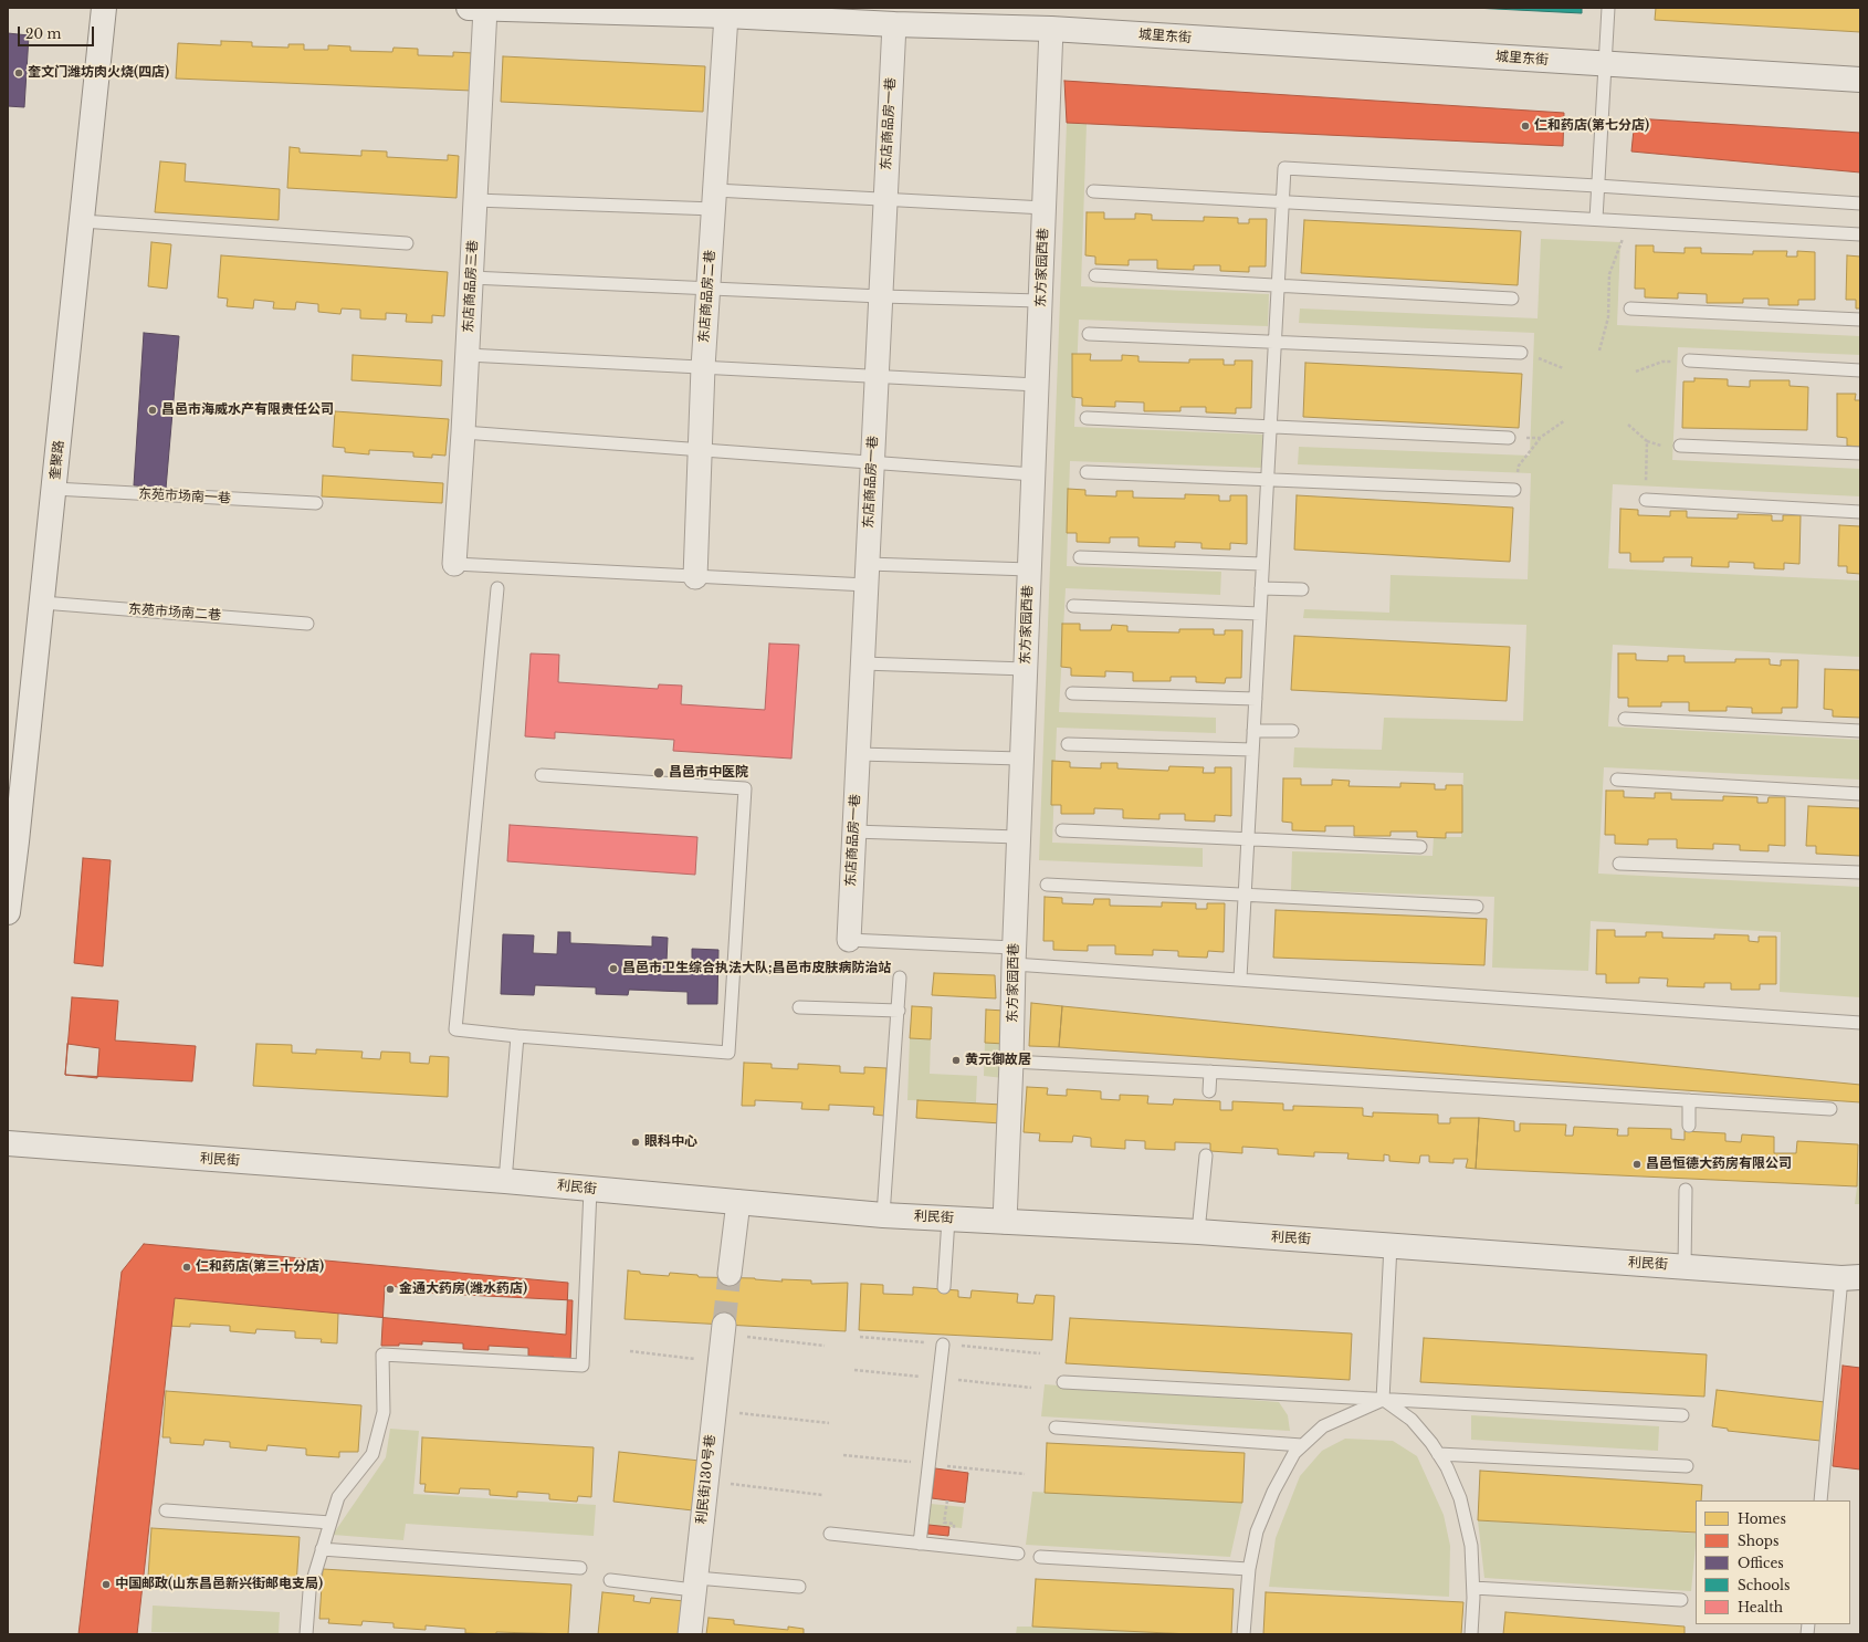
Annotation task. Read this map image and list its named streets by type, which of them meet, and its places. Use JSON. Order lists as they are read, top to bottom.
{
  "streets": {
    "street": [
      "城里东街",
      "东店商品房一巷",
      "东方家园西巷",
      "东店商品房三巷",
      "东店商品房二巷",
      "奎聚路",
      "利民街",
      "利民街130号巷"
    ],
    "lane": ["东苑市场南一巷", "东苑市场南二巷"]
  },
  "crossings": [
    ["城里东街", "东店商品房一巷"],
    ["城里东街", "东方家园西巷"],
    ["城里东街", "东店商品房三巷"],
    ["城里东街", "东店商品房二巷"],
    ["东方家园西巷", "利民街"],
    ["奎聚路", "东苑市场南一巷"],
    ["奎聚路", "东苑市场南二巷"]
  ],
  "places": [
    "奎文门潍坊肉火烧(四店)",
    "仁和药店(第七分店)",
    "昌邑市海威水产有限责任公司",
    "昌邑市中医院",
    "昌邑市卫生综合执法大队;昌邑市皮肤病防治站",
    "黄元御故居",
    "眼科中心",
    "昌邑恒德大药房有限公司",
    "仁和药店(第三十分店)",
    "金通大药房(潍水药店)",
    "中国邮政(山东昌邑新兴街邮电支局)"
  ],
  "legend": [
    "Homes",
    "Shops",
    "Offices",
    "Schools",
    "Health"
  ],
  "scale_bar": "20 m"
}
